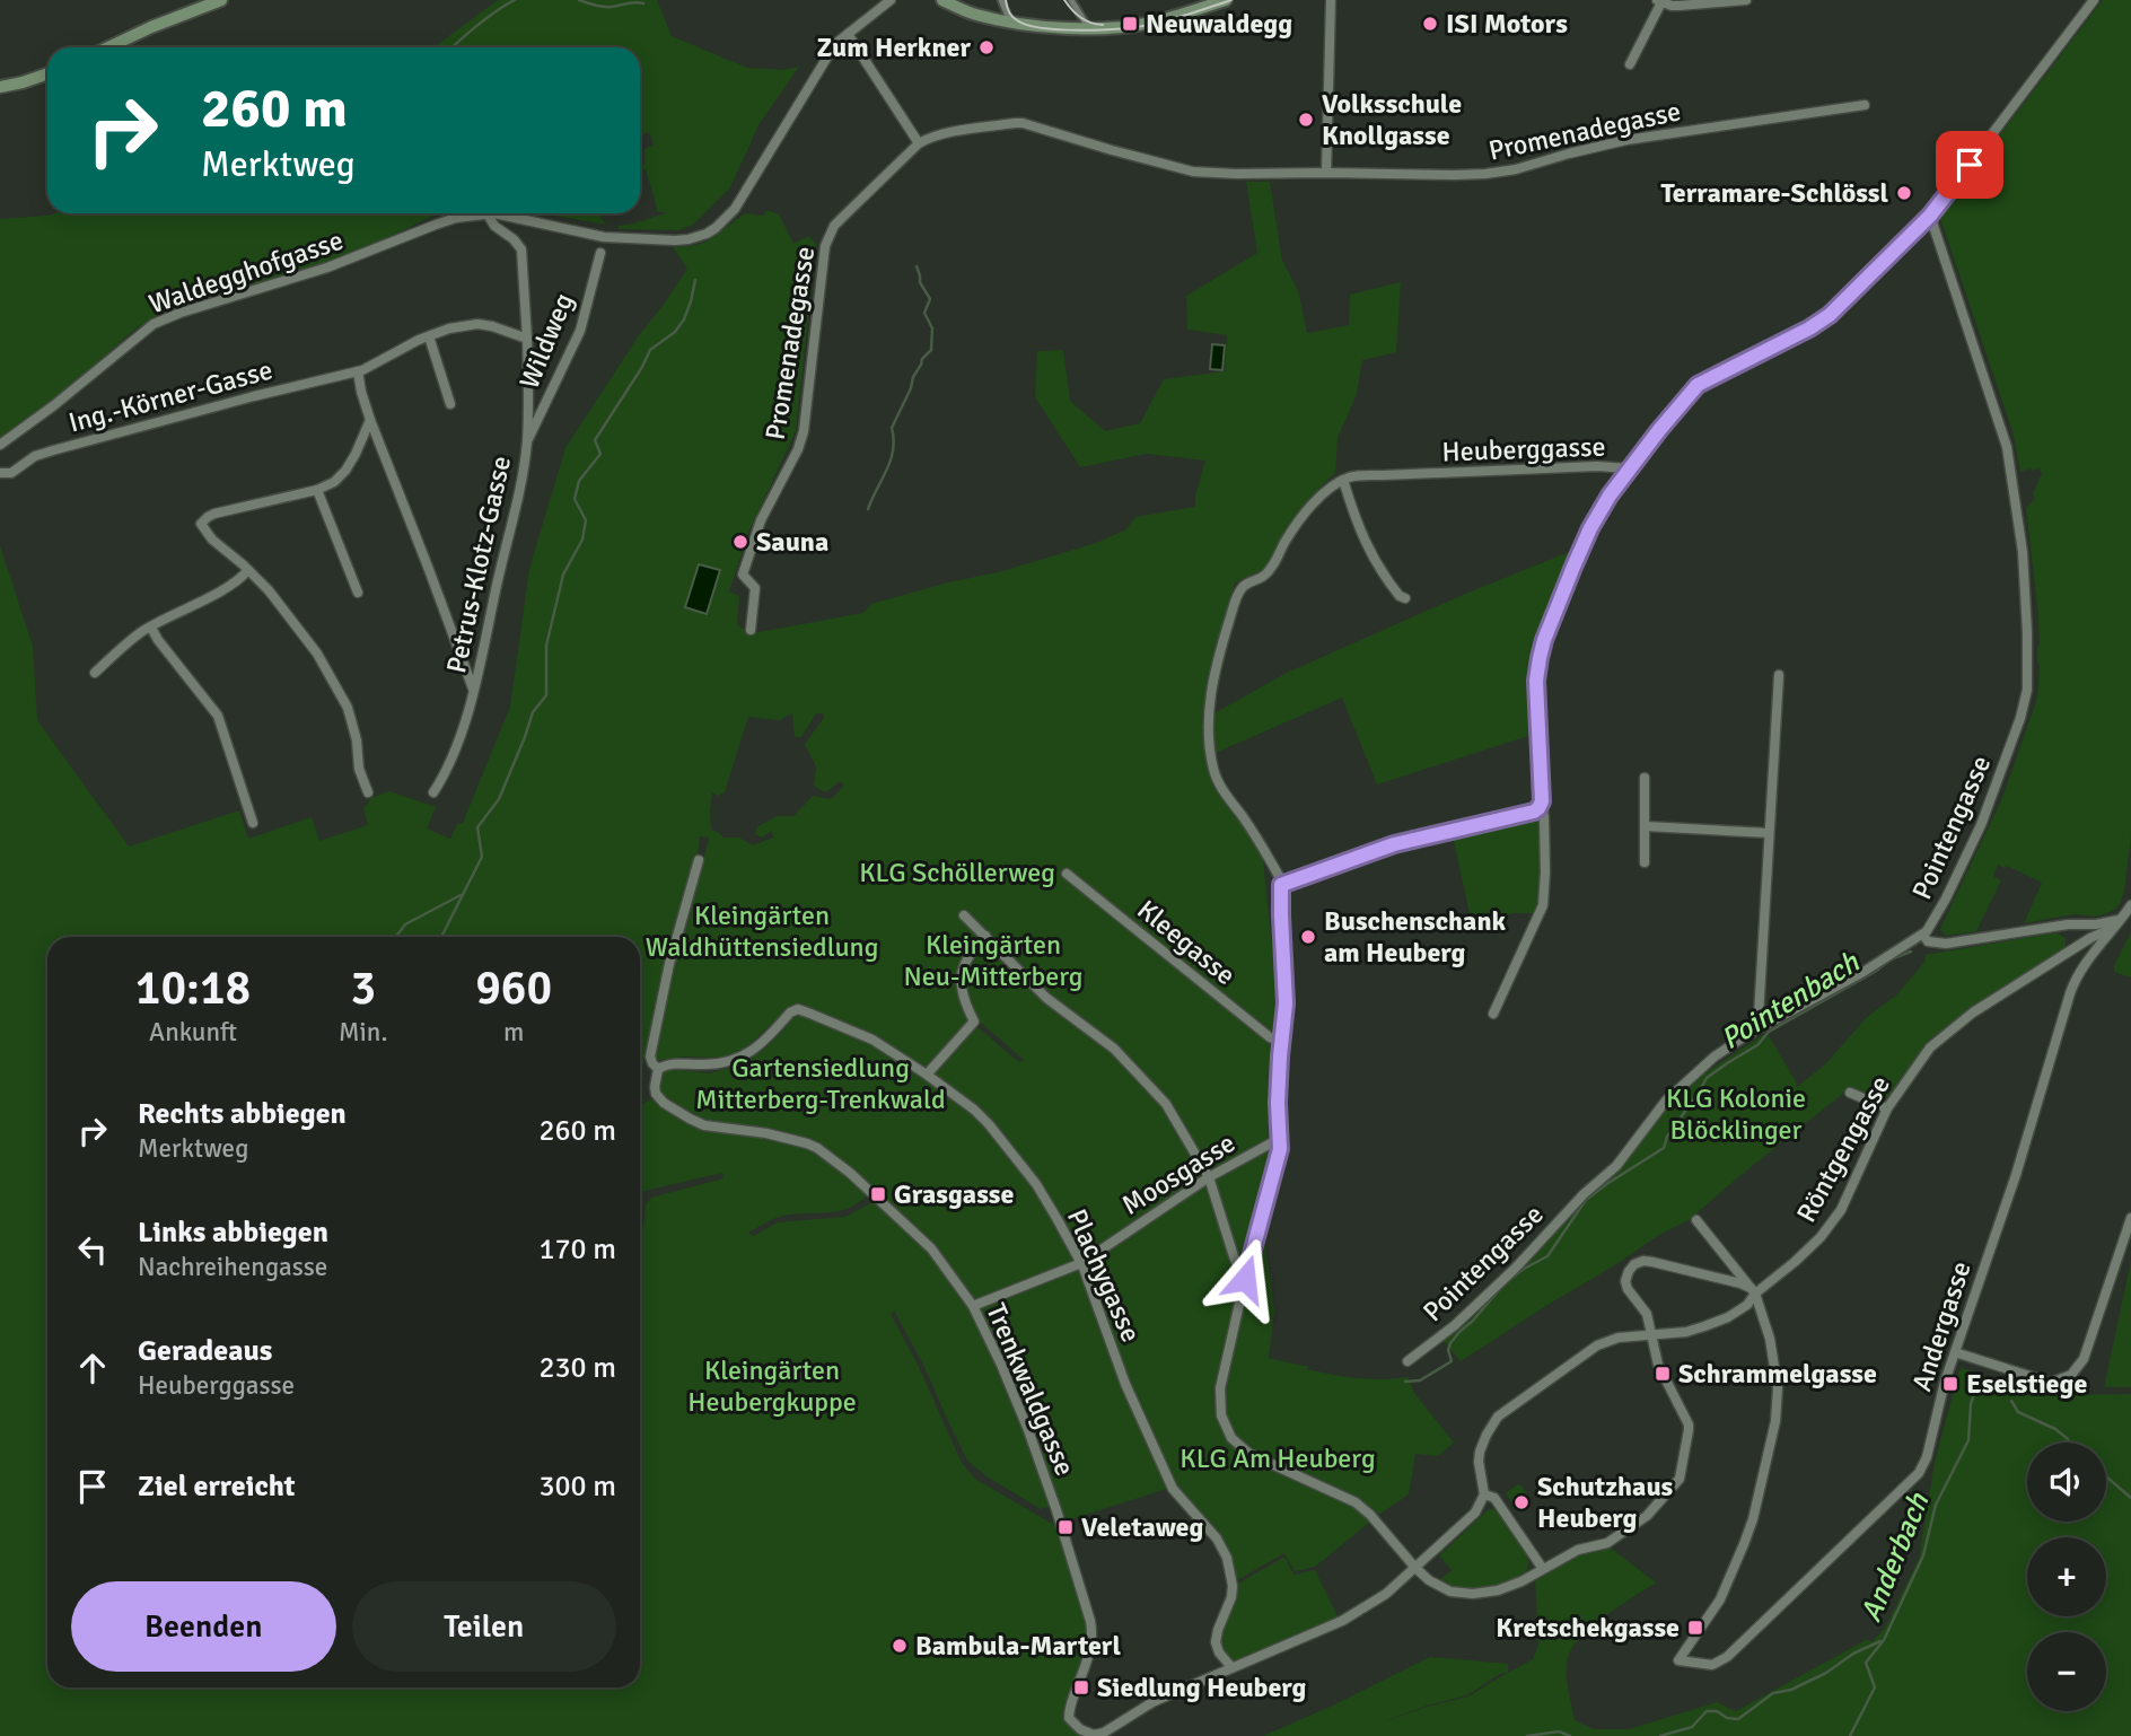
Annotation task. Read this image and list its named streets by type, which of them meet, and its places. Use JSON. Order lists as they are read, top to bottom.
{
  "streets": {
    "street": [
      "Promenadegasse",
      "Waldegghofgasse",
      "Wildweg",
      "Ing.-Körner-Gasse",
      "Heuberggasse",
      "Petrus-Klotz-Gasse",
      "Pointengasse",
      "Kleegasse",
      "Röntgengasse",
      "Moosgasse",
      "Plachygasse",
      "Andergasse",
      "Trenkwaldgasse"
    ]
  },
  "crossings": [
    ["Waldegghofgasse", "Petrus-Klotz-Gasse"],
    ["Wildweg", "Petrus-Klotz-Gasse"],
    ["Ing.-Körner-Gasse", "Petrus-Klotz-Gasse"],
    ["Heuberggasse", "Pointengasse"],
    ["Röntgengasse", "Andergasse"],
    ["Moosgasse", "Plachygasse"],
    ["Moosgasse", "Trenkwaldgasse"],
    ["Plachygasse", "Trenkwaldgasse"]
  ],
  "water": ["Pointenbach", "Anderbach"],
  "parks": [
    "KLG Schöllerweg",
    "Kleingärten Waldhüttensiedlung",
    "Kleingärten Neu-Mitterberg",
    "Gartensiedlung Mitterberg-Trenkwald",
    "KLG Kolonie Blöcklinger",
    "Kleingärten Heubergkuppe",
    "KLG Am Heuberg"
  ],
  "places": {
    "transit": [
      "Neuwaldegg",
      "Grasgasse",
      "Schrammelgasse",
      "Eselstiege",
      "Veletaweg",
      "Kretschekgasse",
      "Siedlung Heuberg"
    ],
    "other": [
      "ISI Motors",
      "Zum Herkner",
      "Volksschule Knollgasse",
      "Terramare-Schlössl",
      "Sauna",
      "Buschenschank am Heuberg",
      "Schutzhaus Heuberg",
      "Bambula-Marterl"
    ]
  },
  "page": {
    "turn": ["260 m", "Merktweg"],
    "eta": [
      "10:18",
      "Ankunft",
      "3",
      "Min.",
      "960",
      "m"
    ],
    "list": [
      {
        "name": "Rechts abbiegen",
        "note": "Merktweg",
        "value": "260 m"
      },
      {
        "name": "Links abbiegen",
        "note": "Nachreihengasse",
        "value": "170 m"
      },
      {
        "name": "Geradeaus",
        "note": "Heuberggasse",
        "value": "230 m"
      },
      {
        "name": "Ziel erreicht",
        "value": "300 m"
      }
    ],
    "map_buttons": ["+", "−"],
    "buttons": ["Beenden", "Teilen"]
  }
}
